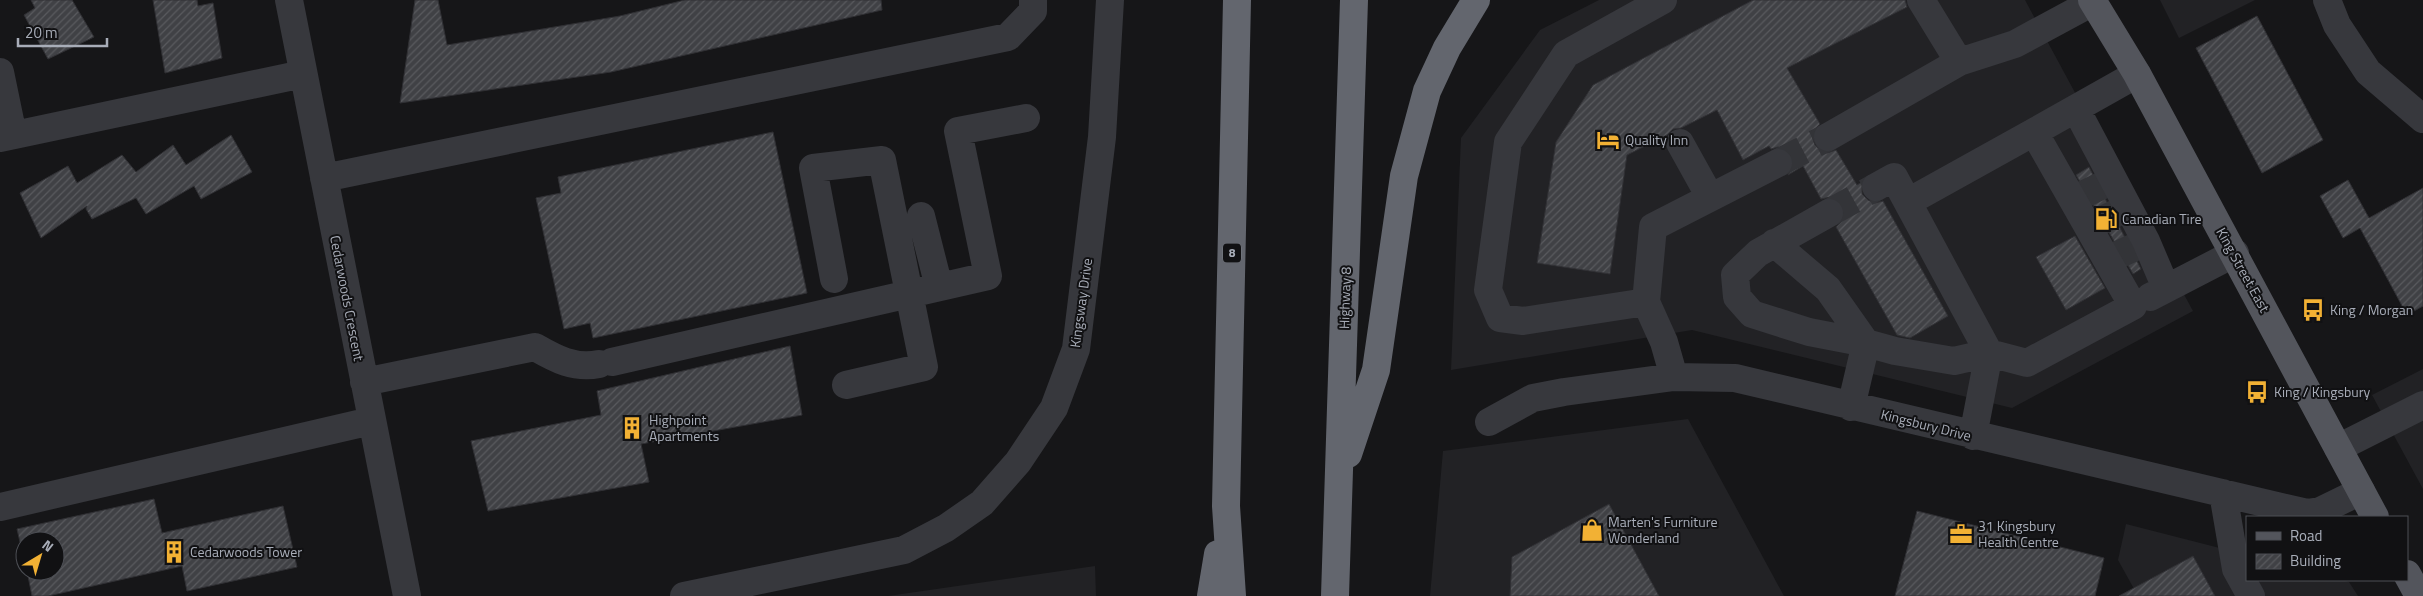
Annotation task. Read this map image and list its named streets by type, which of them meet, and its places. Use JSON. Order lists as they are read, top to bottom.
{
  "streets": {
    "highway": ["8", "Highway 8"],
    "main road": ["King Street East"],
    "street": ["Cedarwoods Crescent", "Kingsway Drive", "Kingsbury Drive"]
  },
  "crossings": [
    ["King Street East", "Kingsbury Drive"]
  ],
  "places": {
    "hotel": ["Quality Inn"],
    "fuel station": ["Canadian Tire"],
    "bus stop": ["King / Morgan", "King / Kingsbury"],
    "building": ["Highpoint Apartments", "Cedarwoods Tower"],
    "shop": ["Marten's Furniture Wonderland"],
    "office": ["31 Kingsbury Health Centre"]
  },
  "legend": ["Road", "Building"],
  "scale_bar": "20 m",
  "north": "top right"
}
